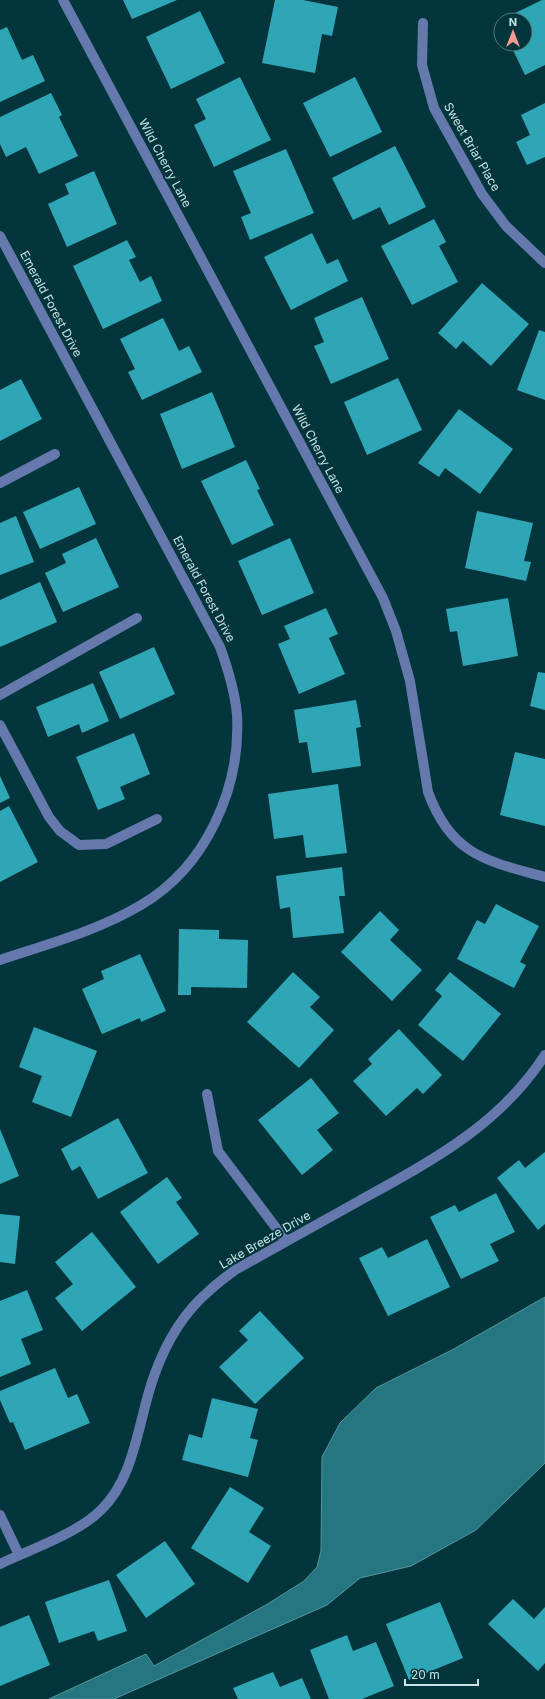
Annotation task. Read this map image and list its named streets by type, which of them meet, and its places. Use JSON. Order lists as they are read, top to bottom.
{
  "streets": {
    "street": [
      "Sweet Briar Place",
      "Wild Cherry Lane",
      "Emerald Forest Drive",
      "Lake Breeze Drive"
    ]
  },
  "scale_bar": "20 m",
  "north": "top"
}
